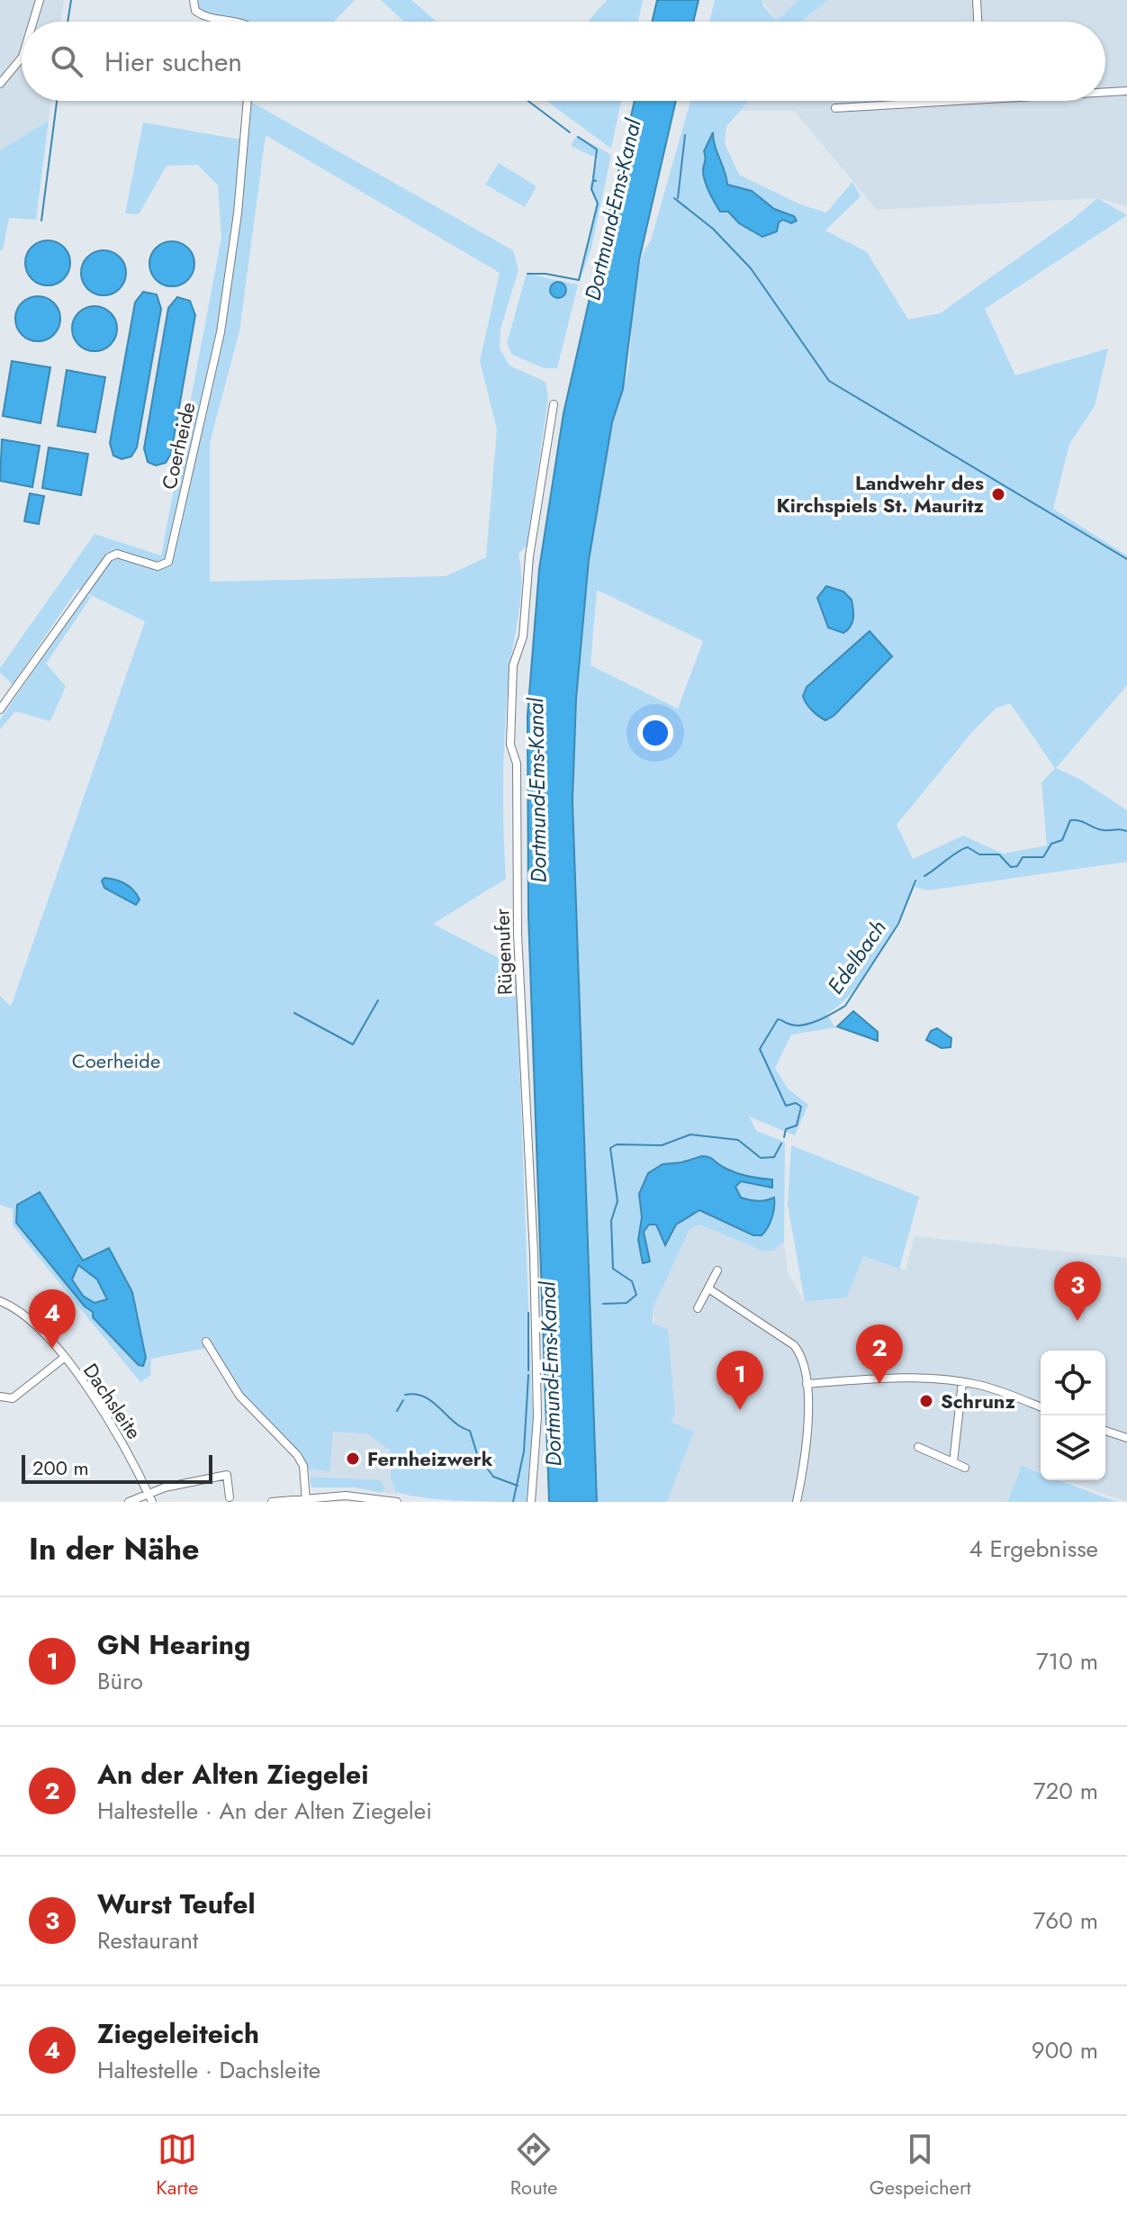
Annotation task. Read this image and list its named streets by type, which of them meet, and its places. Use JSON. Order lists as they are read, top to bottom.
{
  "streets": {
    "street": ["Coerheide", "Rügenufer", "Dachsleite"]
  },
  "water": ["Dortmund-Ems-Kanal", "Edelbach"],
  "parks": ["Coerheide"],
  "places": ["Landwehr des Kirchspiels St. Mauritz", "Schrunz", "Fernheizwerk"],
  "scale_bar": "200 m",
  "page": {
    "search": "Hier suchen",
    "pins": [
      "3",
      "4",
      "2",
      "1"
    ],
    "scale": "200 m",
    "heading": ["In der Nähe", "4 Ergebnisse"],
    "list": [
      {
        "mark": "1",
        "name": "GN Hearing",
        "note": "Büro",
        "value": "710 m"
      },
      {
        "mark": "2",
        "name": "An der Alten Ziegelei",
        "note": "Haltestelle · An der Alten Ziegelei",
        "value": "720 m"
      },
      {
        "mark": "3",
        "name": "Wurst Teufel",
        "note": "Restaurant",
        "value": "760 m"
      },
      {
        "mark": "4",
        "name": "Ziegeleiteich",
        "note": "Haltestelle · Dachsleite",
        "value": "900 m"
      }
    ],
    "nav": ["Karte", "Route", "Gespeichert"]
  }
}
